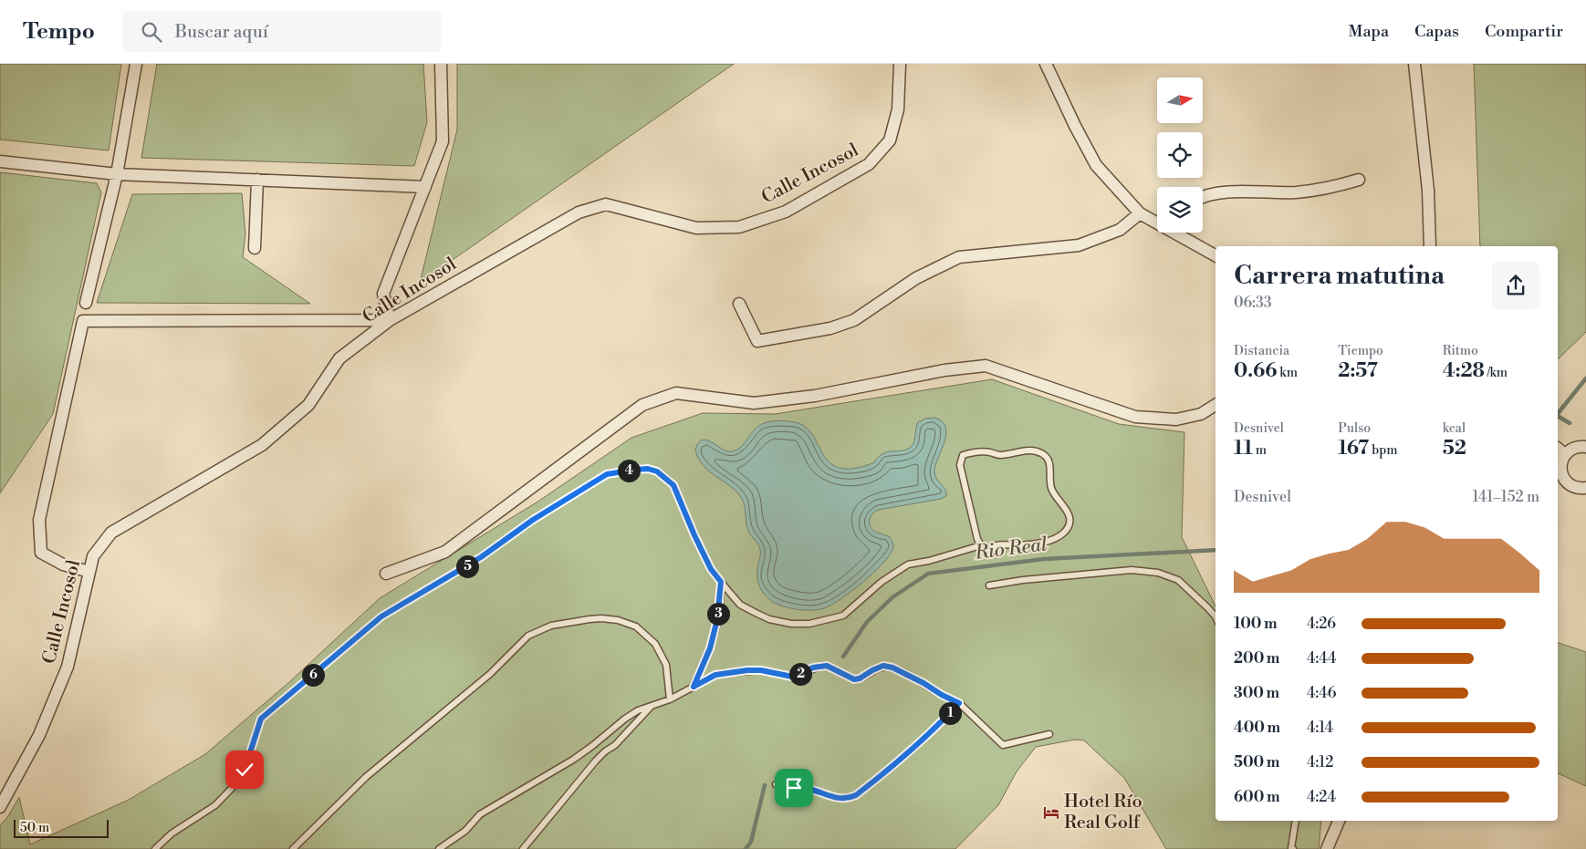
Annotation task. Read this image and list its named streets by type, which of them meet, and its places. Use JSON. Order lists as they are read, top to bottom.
{
  "streets": {
    "street": ["Calle Incosol"]
  },
  "water": ["Rio Real"],
  "places": {
    "hotel": ["Hotel Río Real Golf"]
  },
  "scale_bar": "50 m",
  "north": "right",
  "page": {
    "header": "Tempo",
    "search": "Buscar aquí",
    "nav": ["Mapa", "Capas", "Compartir"],
    "heading": ["Carrera matutina", "06:33"],
    "stats": [
      ["Distancia", "0.66 km"],
      ["Tiempo", "2:57"],
      ["Ritmo", "4:28 /km"],
      ["Desnivel", "11 m"],
      ["Pulso", "167 bpm"],
      ["kcal", "52"]
    ],
    "pins": [
      "4",
      "5",
      "3",
      "2",
      "6",
      "1"
    ],
    "chart": ["Desnivel", "141–152 m"],
    "list": [
      {
        "name": "100 m",
        "note": "4:26"
      },
      {
        "name": "200 m",
        "note": "4:44"
      },
      {
        "name": "300 m",
        "note": "4:46"
      },
      {
        "name": "400 m",
        "note": "4:14"
      },
      {
        "name": "500 m",
        "note": "4:12"
      },
      {
        "name": "600 m",
        "note": "4:24"
      }
    ],
    "scale": "50 m"
  }
}
